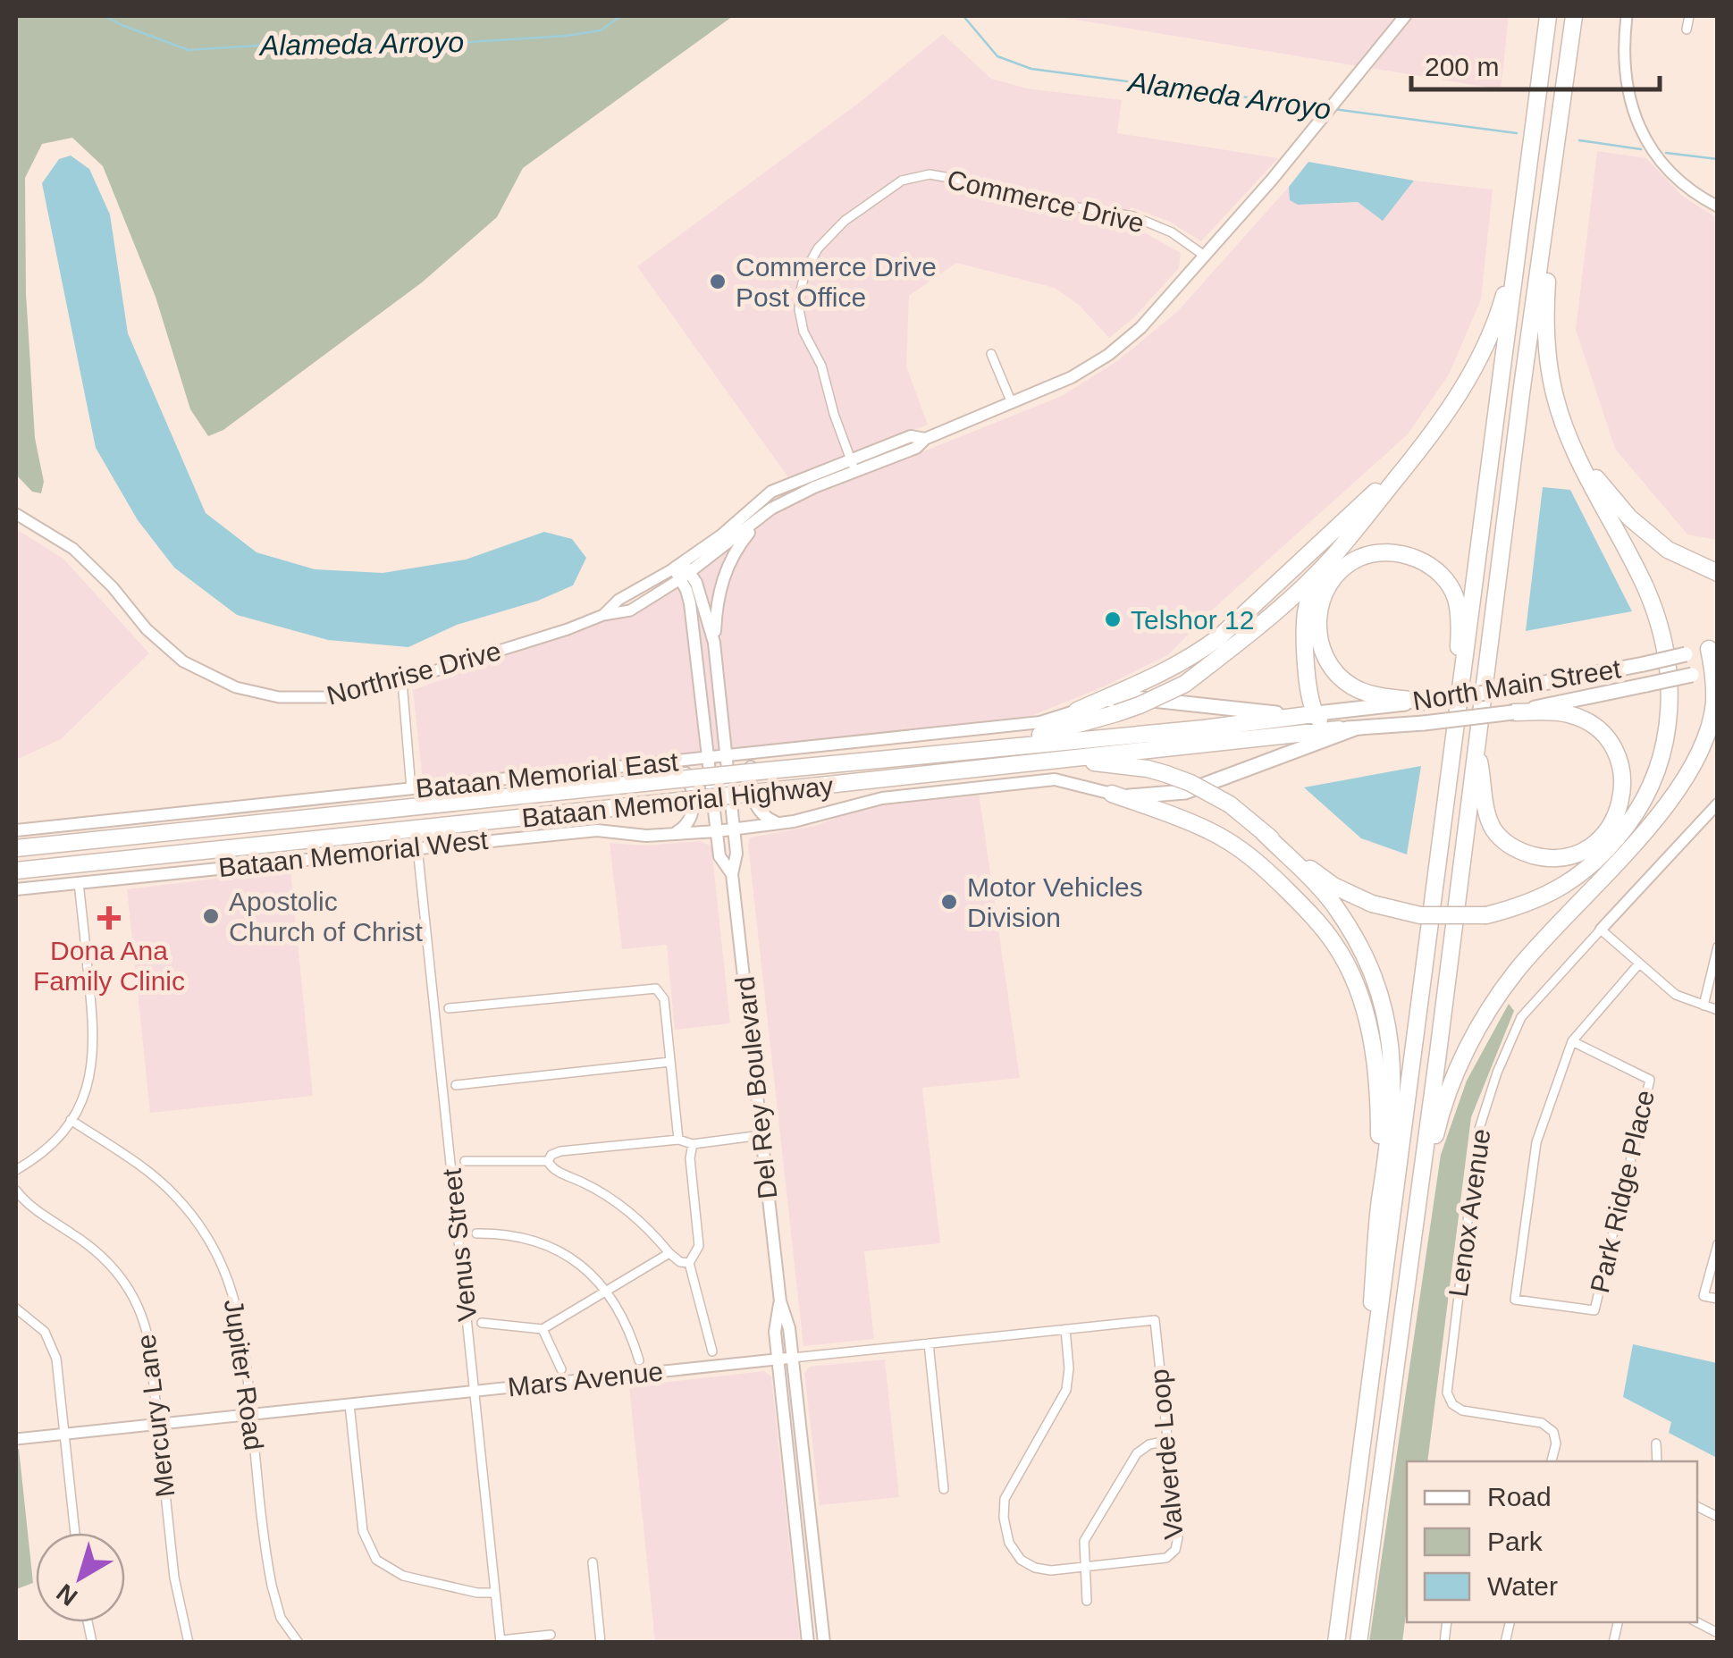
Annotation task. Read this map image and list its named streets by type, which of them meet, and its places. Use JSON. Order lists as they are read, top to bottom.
{
  "streets": {
    "highway": ["Bataan Memorial Highway"],
    "main road": [
      "North Main Street",
      "Bataan Memorial East",
      "Bataan Memorial West",
      "Del Rey Boulevard"
    ],
    "street": [
      "Commerce Drive",
      "Northrise Drive",
      "Park Ridge Place",
      "Lenox Avenue",
      "Venus Street",
      "Jupiter Road",
      "Mars Avenue",
      "Mercury Lane",
      "Valverde Loop"
    ]
  },
  "crossings": [
    ["Northrise Drive", "Del Rey Boulevard"],
    ["North Main Street", "Bataan Memorial East"],
    ["North Main Street", "Bataan Memorial Highway"],
    ["North Main Street", "Bataan Memorial West"],
    ["Bataan Memorial East", "Del Rey Boulevard"],
    ["Bataan Memorial West", "Del Rey Boulevard"],
    ["Bataan Memorial West", "Venus Street"],
    ["Del Rey Boulevard", "Mars Avenue"],
    ["Venus Street", "Mars Avenue"],
    ["Jupiter Road", "Mars Avenue"],
    ["Mars Avenue", "Mercury Lane"],
    ["Mars Avenue", "Valverde Loop"]
  ],
  "water": ["Alameda Arroyo"],
  "places": {
    "other": [
      "Commerce Drive Post Office",
      "Telshor 12",
      "Motor Vehicles Division",
      "Apostolic Church of Christ"
    ],
    "health": ["Dona Ana Family Clinic"]
  },
  "legend": ["Road", "Park", "Water"],
  "scale_bar": "200 m",
  "north": "bottom left"
}
